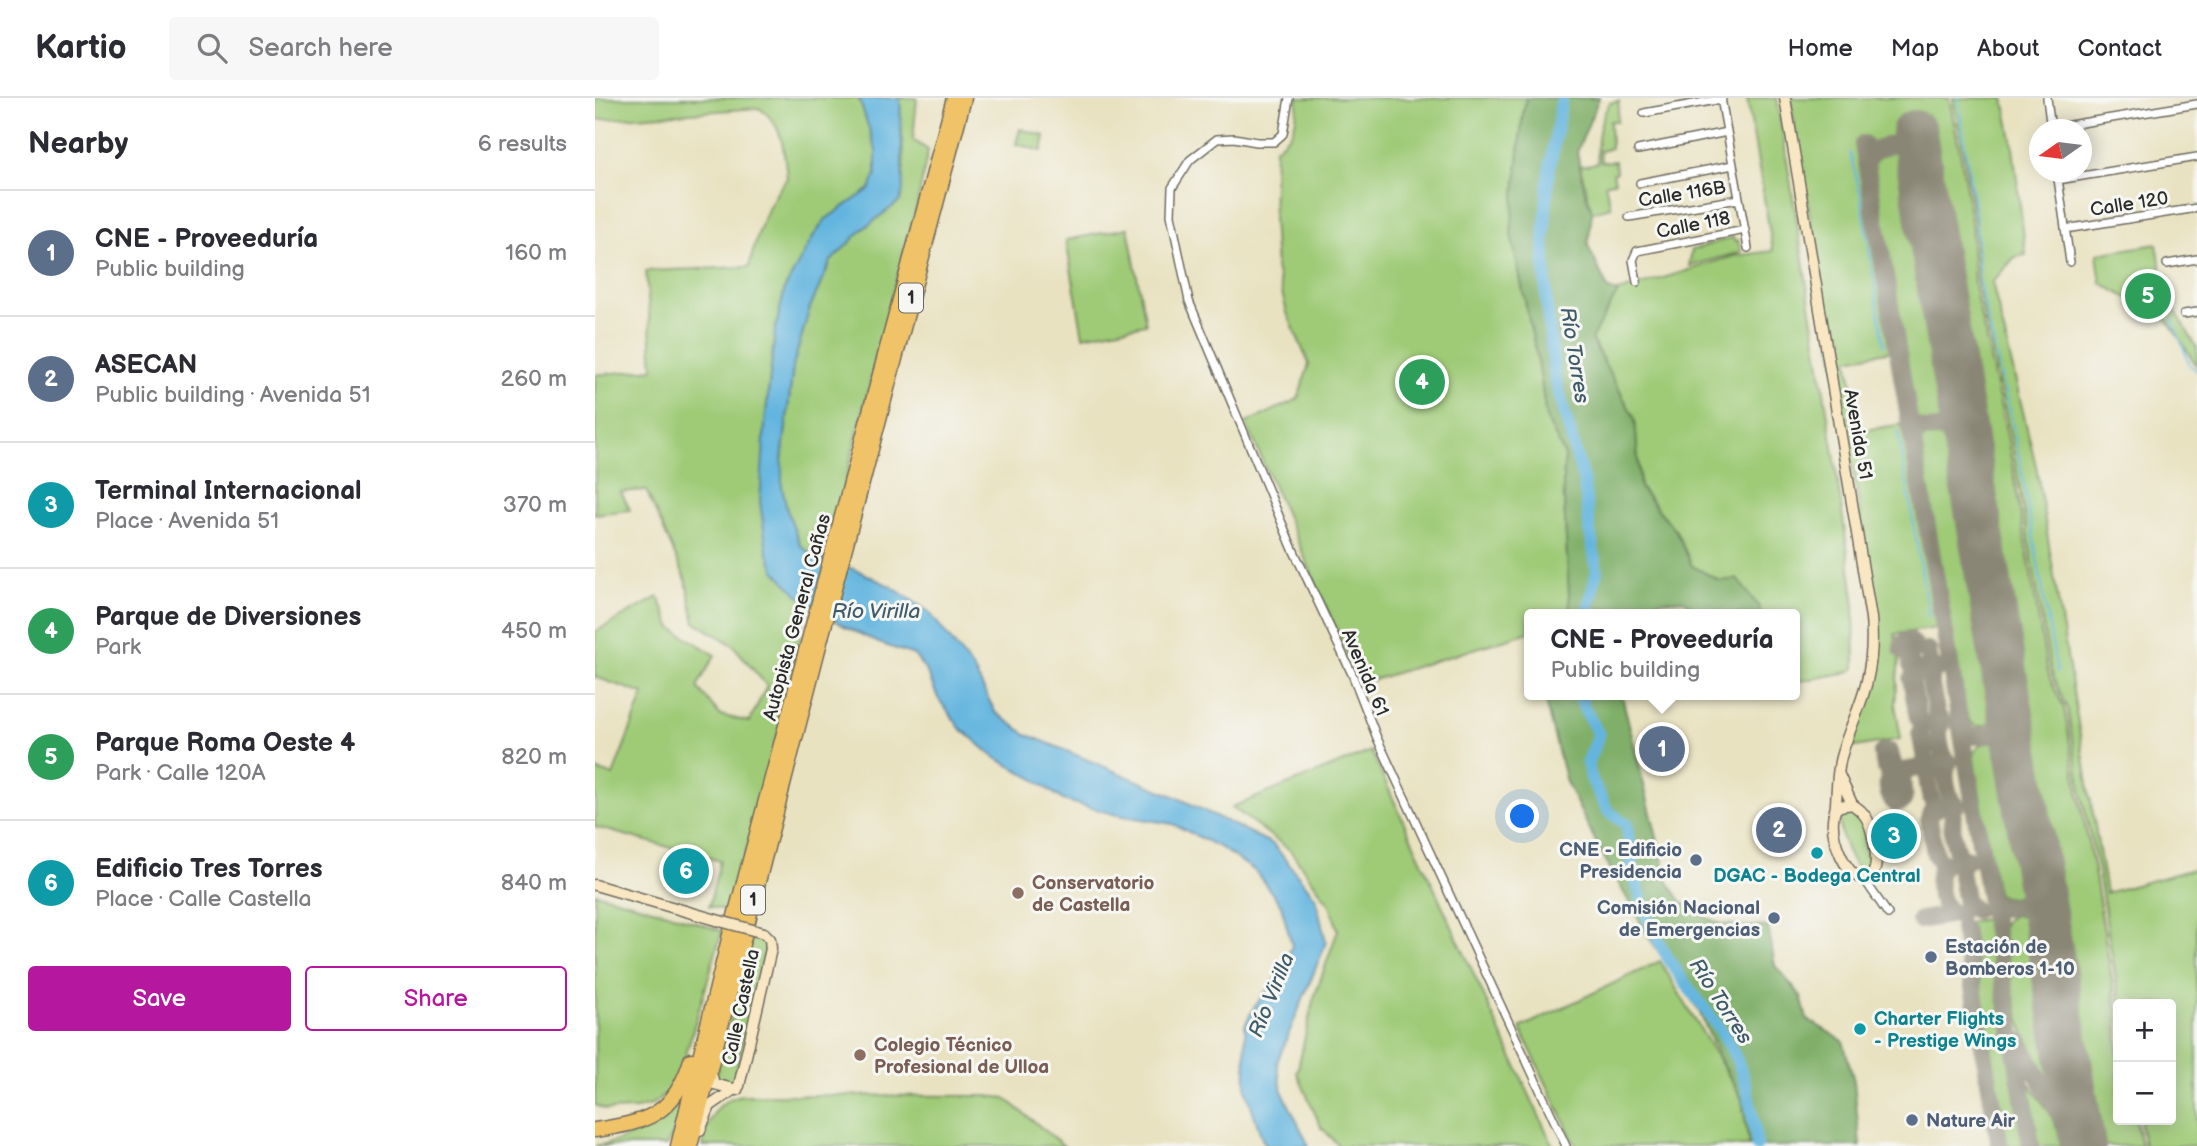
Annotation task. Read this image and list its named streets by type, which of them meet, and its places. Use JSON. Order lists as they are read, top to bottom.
{
  "streets": {
    "highway": ["1", "Autopista General Cañas"],
    "main road": ["Avenida 51", "Calle Castella"],
    "street": [
      "Calle 116B",
      "Calle 120",
      "Calle 118",
      "Avenida 61"
    ]
  },
  "crossings": [
    ["Autopista General Cañas", "Calle Castella"]
  ],
  "water": ["Río Torres", "Río Virilla"],
  "places": [
    "DGAC - Bodega Central",
    "CNE - Edificio Presidencia",
    "Conservatorio de Castella",
    "Comisión Nacional de Emergencias",
    "Estación de Bomberos 1-10",
    "Charter Flights - Prestige Wings",
    "Colegio Técnico Profesional de Ulloa",
    "Nature Air"
  ],
  "north": "left",
  "page": {
    "header": "Kartio",
    "search": "Search here",
    "nav": [
      "Home",
      "Map",
      "About",
      "Contact"
    ],
    "heading": ["Nearby", "6 results"],
    "list": [
      {
        "mark": "1",
        "name": "CNE - Proveeduría",
        "note": "Public building",
        "value": "160 m"
      },
      {
        "mark": "2",
        "name": "ASECAN",
        "note": "Public building · Avenida 51",
        "value": "260 m"
      },
      {
        "mark": "3",
        "name": "Terminal Internacional",
        "note": "Place · Avenida 51",
        "value": "370 m"
      },
      {
        "mark": "4",
        "name": "Parque de Diversiones",
        "note": "Park",
        "value": "450 m"
      },
      {
        "mark": "5",
        "name": "Parque Roma Oeste 4",
        "note": "Park · Calle 120A",
        "value": "820 m"
      },
      {
        "mark": "6",
        "name": "Edificio Tres Torres",
        "note": "Place · Calle Castella",
        "value": "840 m"
      }
    ],
    "pins": [
      "5",
      "4",
      "1",
      "2",
      "3",
      "6"
    ],
    "popup": ["CNE - Proveeduría", "Public building"],
    "buttons": ["Save", "Share"],
    "map_buttons": ["+", "−"]
  }
}
